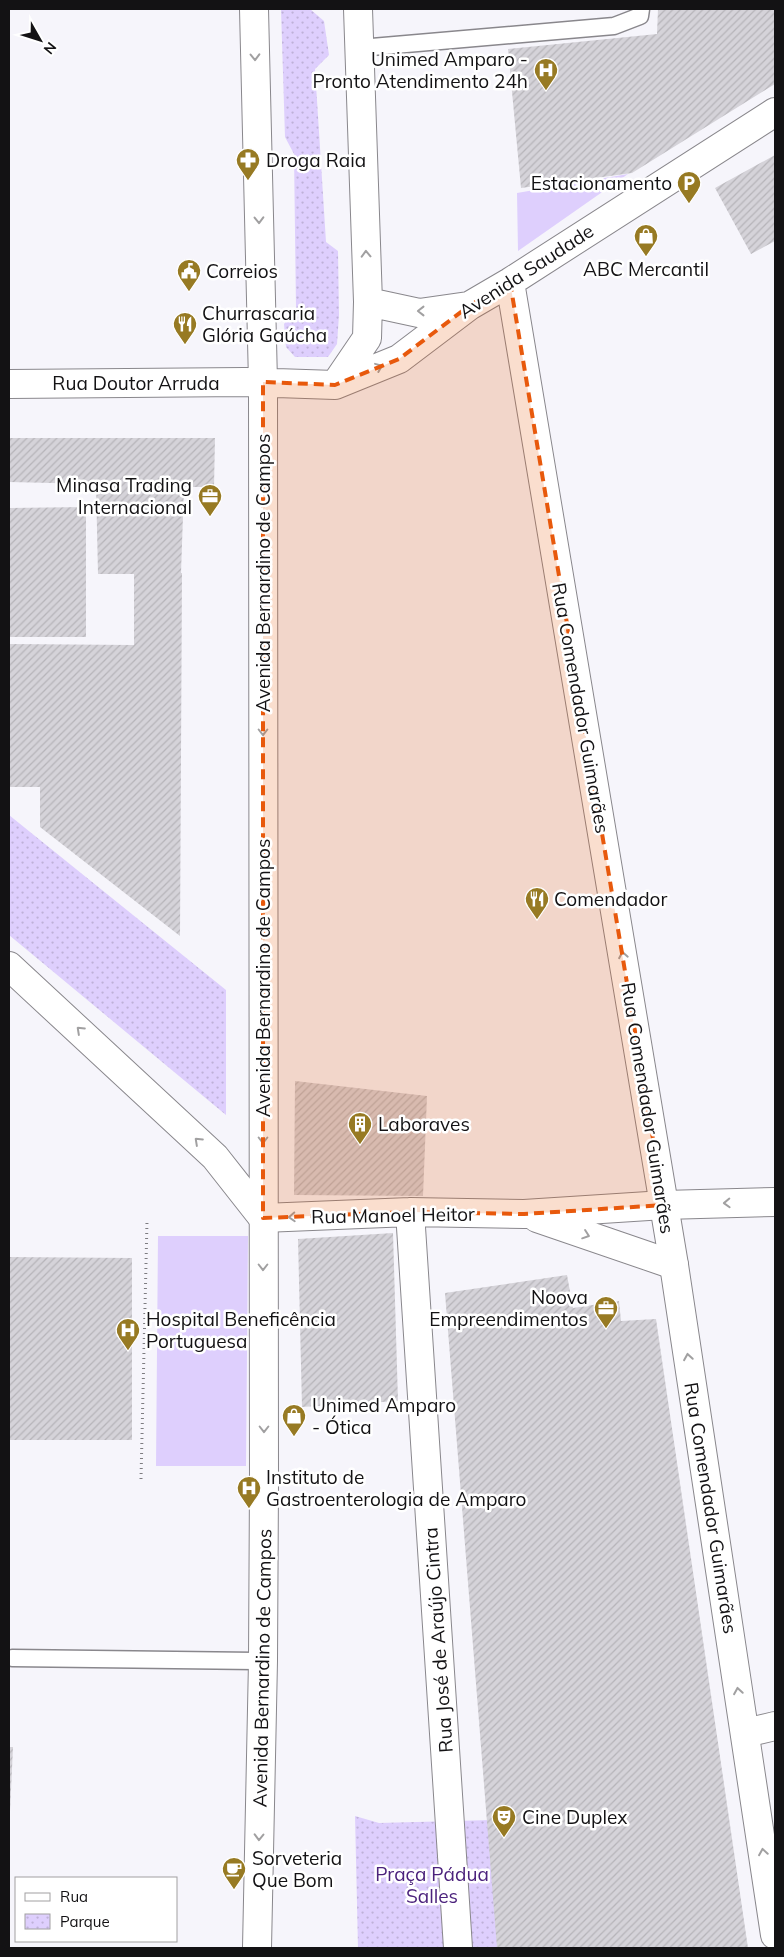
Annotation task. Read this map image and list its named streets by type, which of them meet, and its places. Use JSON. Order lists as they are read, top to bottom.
{
  "streets": {
    "street": [
      "Avenida Saudade",
      "Rua Doutor Arruda",
      "Avenida Bernardino de Campos",
      "Rua Comendador Guimarães",
      "Rua Manoel Heitor",
      "Rua José de Araújo Cintra"
    ]
  },
  "crossings": [
    ["Avenida Saudade", "Rua Doutor Arruda"],
    ["Avenida Saudade", "Avenida Bernardino de Campos"],
    ["Avenida Saudade", "Rua Comendador Guimarães"],
    ["Rua Doutor Arruda", "Avenida Bernardino de Campos"],
    ["Avenida Bernardino de Campos", "Rua Manoel Heitor"],
    ["Rua Comendador Guimarães", "Rua Manoel Heitor"],
    ["Rua Manoel Heitor", "Rua José de Araújo Cintra"]
  ],
  "one_way": ["Avenida Bernardino de Campos", "Rua Comendador Guimarães"],
  "parks": ["Praça Pádua Salles"],
  "places": {
    "hospital": ["Unimed Amparo - Pronto Atendimento 24h", "Hospital Beneficência Portuguesa", "Instituto de Gastroenterologia de Amparo"],
    "pharmacy": ["Droga Raia"],
    "parking": ["Estacionamento"],
    "shop": ["ABC Mercantil", "Unimed Amparo - Ótica"],
    "public building": ["Correios"],
    "restaurant": ["Churrascaria Glória Gaúcha", "Comendador"],
    "office": ["Minasa Trading Internacional", "Noova Empreendimentos"],
    "building": ["Laboraves"],
    "theatre": ["Cine Duplex"],
    "cafe": ["Sorveteria Que Bom"]
  },
  "legend": ["Rua", "Parque"],
  "north": "bottom right"
}
